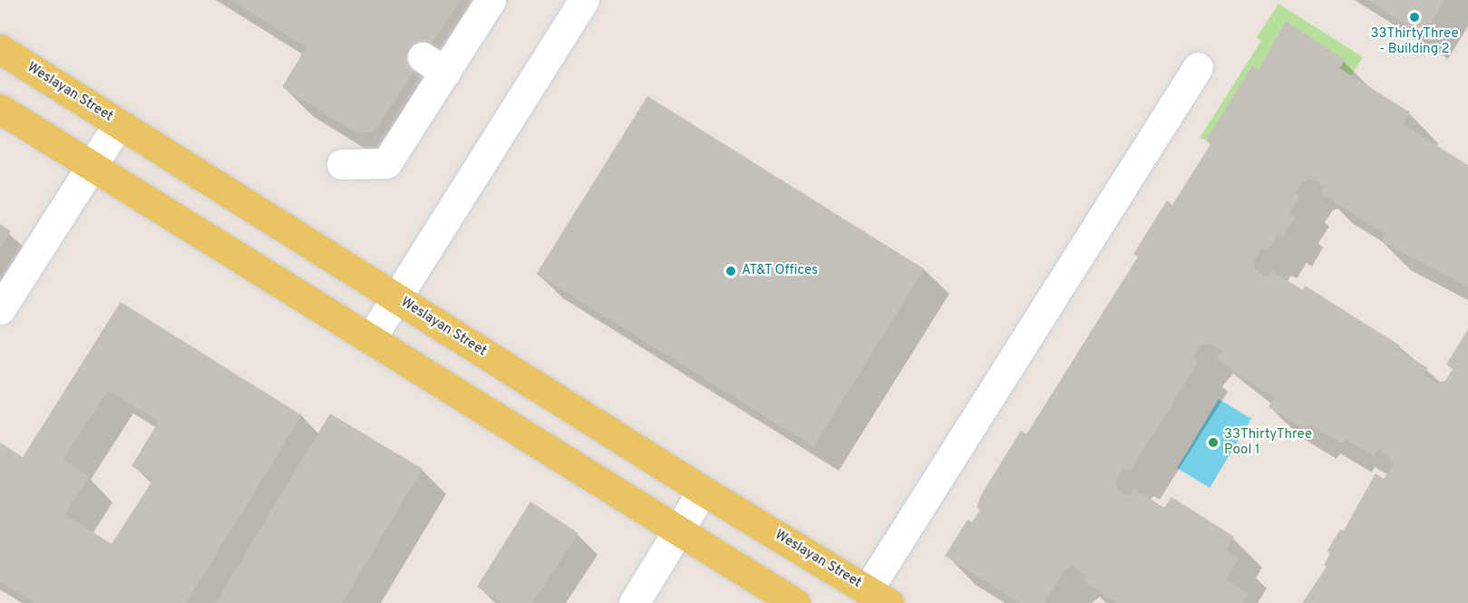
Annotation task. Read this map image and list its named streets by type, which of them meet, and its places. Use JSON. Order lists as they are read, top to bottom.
{
  "streets": {
    "main road": ["Weslayan Street"]
  },
  "places": ["33ThirtyThree - Building 2", "AT&T Offices", "33ThirtyThree Pool 1"]
}
